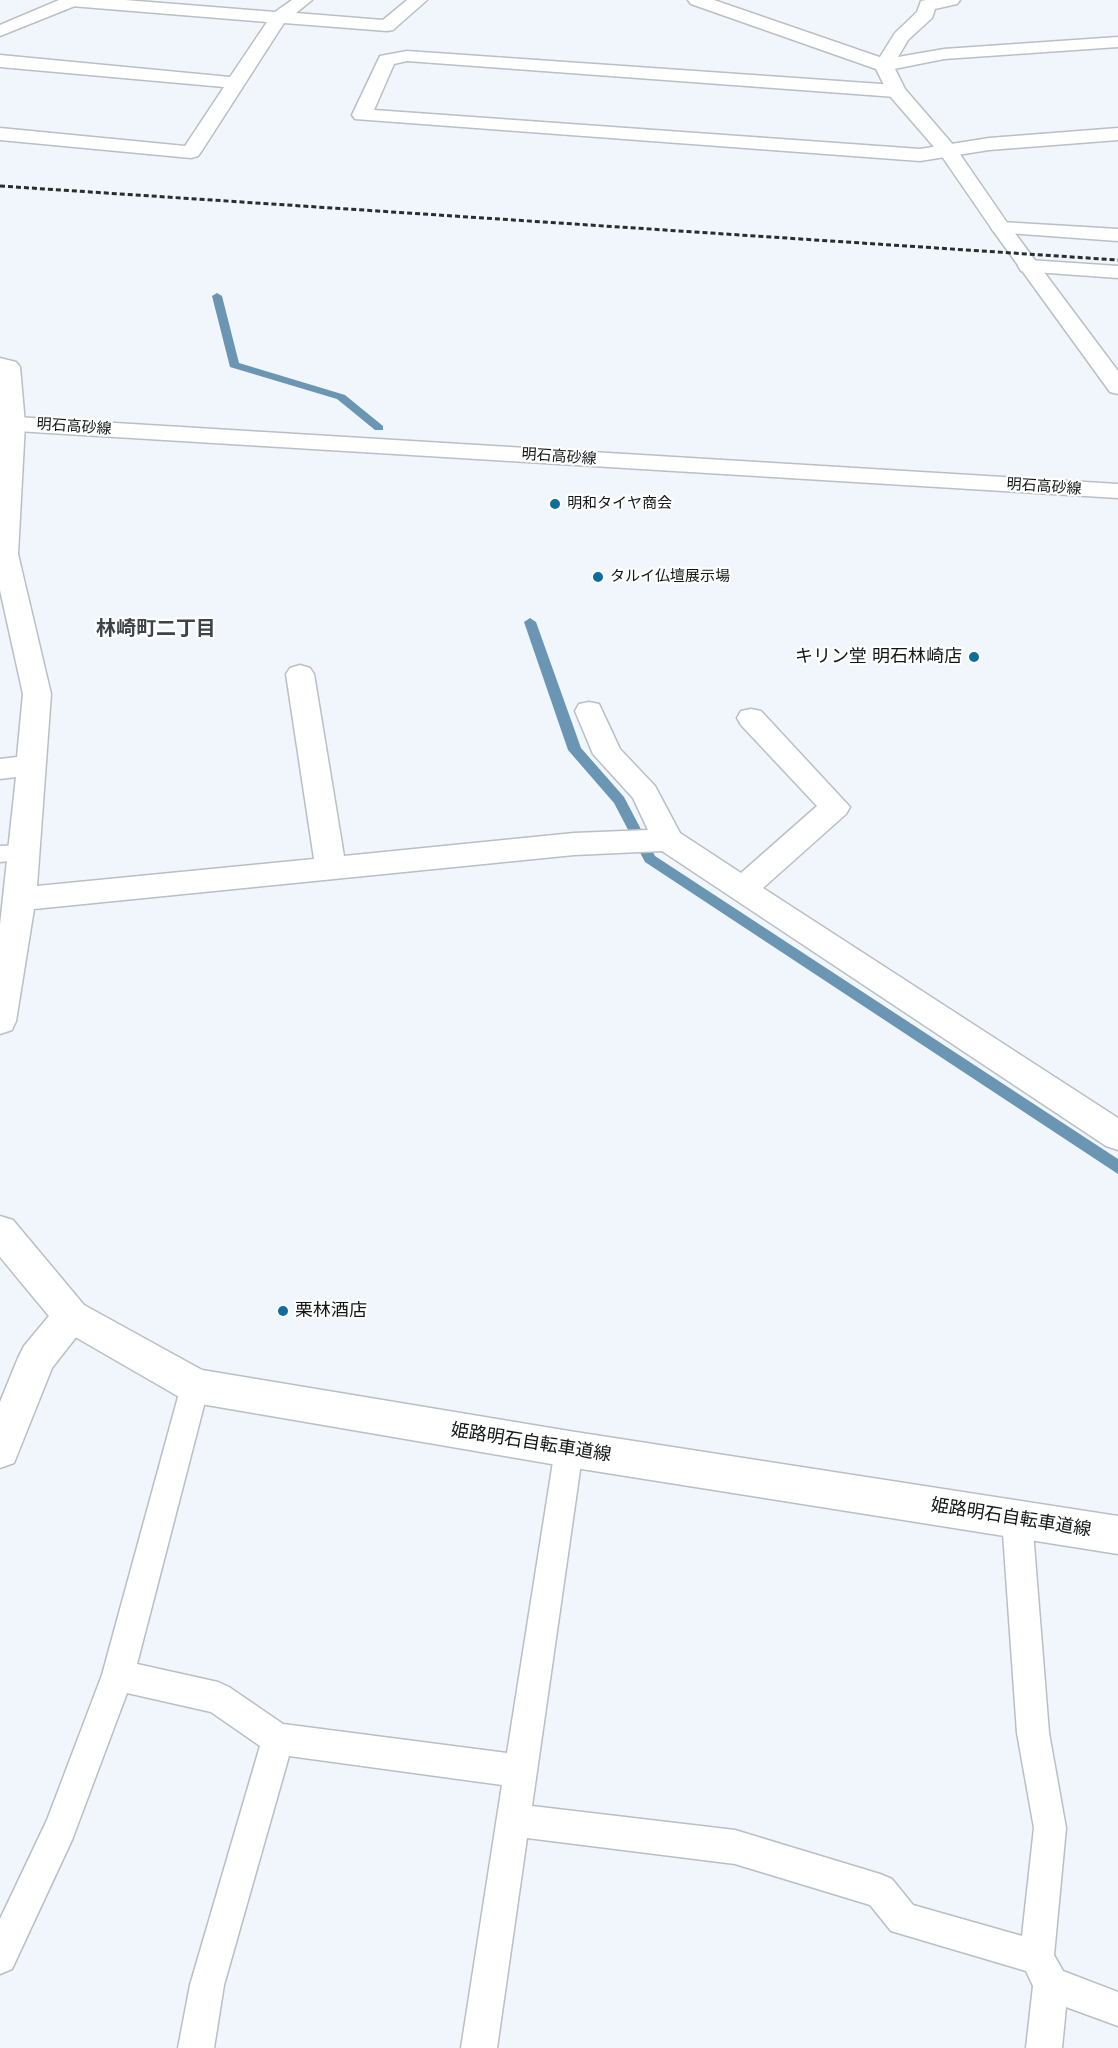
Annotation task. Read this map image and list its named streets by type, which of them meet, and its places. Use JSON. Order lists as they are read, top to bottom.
{
  "streets": {
    "street": ["明石高砂線", "姫路明石自転車道線"]
  },
  "districts": ["林崎町二丁目"],
  "places": [
    "明和タイヤ商会",
    "タルイ仏壇展示場",
    "キリン堂 明石林崎店",
    "栗林酒店"
  ]
}
